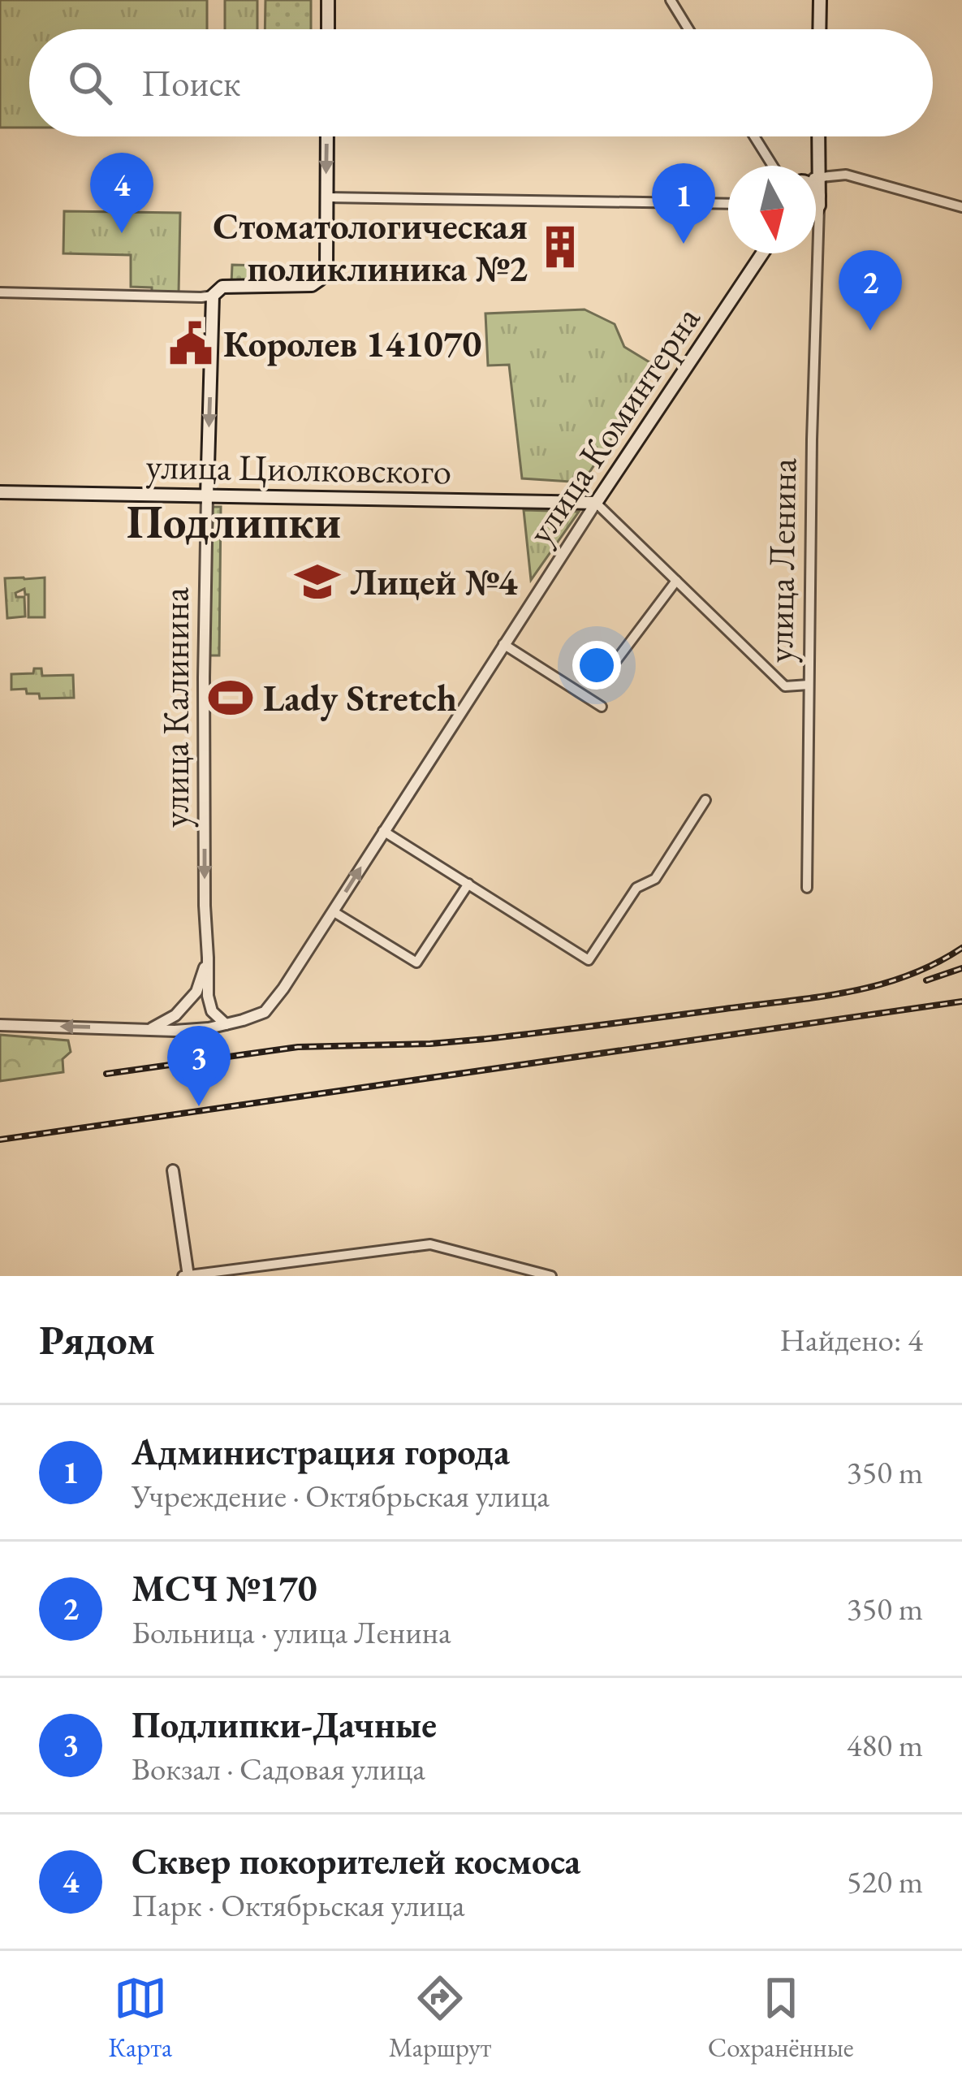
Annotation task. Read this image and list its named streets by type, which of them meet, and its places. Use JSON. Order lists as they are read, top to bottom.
{
  "streets": {
    "main road": [
      "улица Коминтерна",
      "улица Циолковского",
      "улица Ленина",
      "улица Калинина"
    ]
  },
  "crossings": [
    ["улица Коминтерна", "улица Циолковского"],
    ["улица Коминтерна", "улица Калинина"],
    ["улица Циолковского", "улица Калинина"]
  ],
  "one_way": ["улица Калинина"],
  "districts": ["Подлипки"],
  "places": {
    "building": ["Стоматологическая поликлиника №2"],
    "public building": ["Королев 141070"],
    "school or university": ["Лицей №4"],
    "sports": ["Lady Stretch"]
  },
  "north": "bottom",
  "page": {
    "search": "Поиск",
    "pins": [
      "4",
      "1",
      "2",
      "3"
    ],
    "heading": ["Рядом", "Найдено: 4"],
    "list": [
      {
        "mark": "1",
        "name": "Администрация города",
        "note": "Учреждение · Октябрьская улица",
        "value": "350 m"
      },
      {
        "mark": "2",
        "name": "МСЧ №170",
        "note": "Больница · улица Ленина",
        "value": "350 m"
      },
      {
        "mark": "3",
        "name": "Подлипки-Дачные",
        "note": "Вокзал · Садовая улица",
        "value": "480 m"
      },
      {
        "mark": "4",
        "name": "Сквер покорителей космоса",
        "note": "Парк · Октябрьская улица",
        "value": "520 m"
      }
    ],
    "nav": ["Карта", "Маршрут", "Сохранённые"]
  }
}
